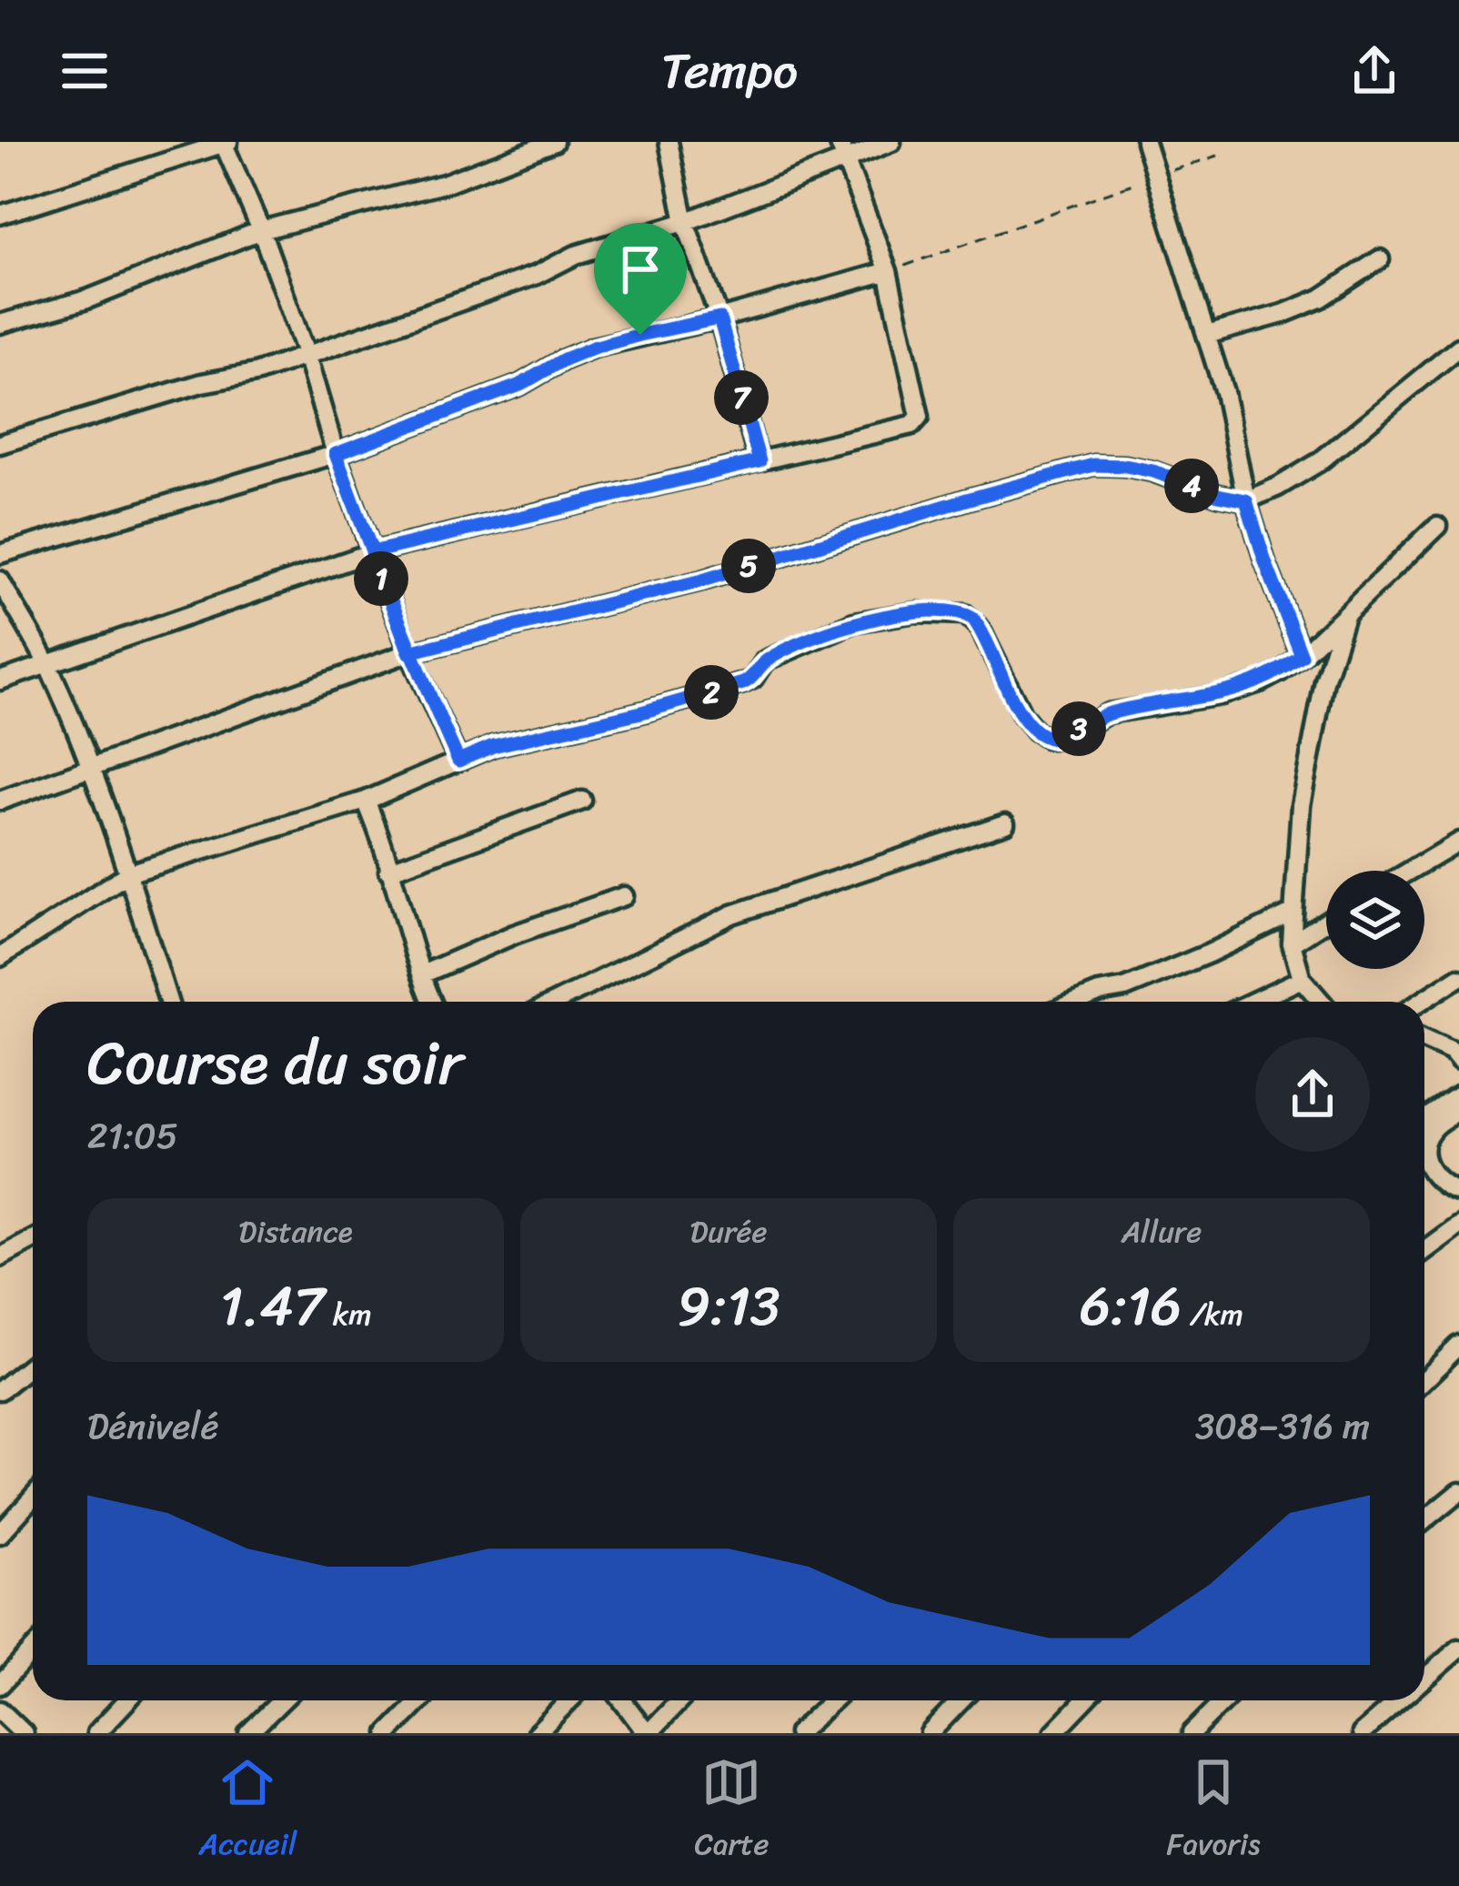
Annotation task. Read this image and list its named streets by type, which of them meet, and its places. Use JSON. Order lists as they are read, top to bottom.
{
  "page": {
    "header": "Tempo",
    "pins": [
      "7",
      "4",
      "5",
      "1",
      "2",
      "3"
    ],
    "heading": ["Course du soir", "21:05"],
    "stats": [
      ["Distance", "1.47 km"],
      ["Durée", "9:13"],
      ["Allure", "6:16 /km"]
    ],
    "chart": ["Dénivelé", "308–316 m"],
    "tabs": ["Accueil", "Carte", "Favoris"]
  }
}
